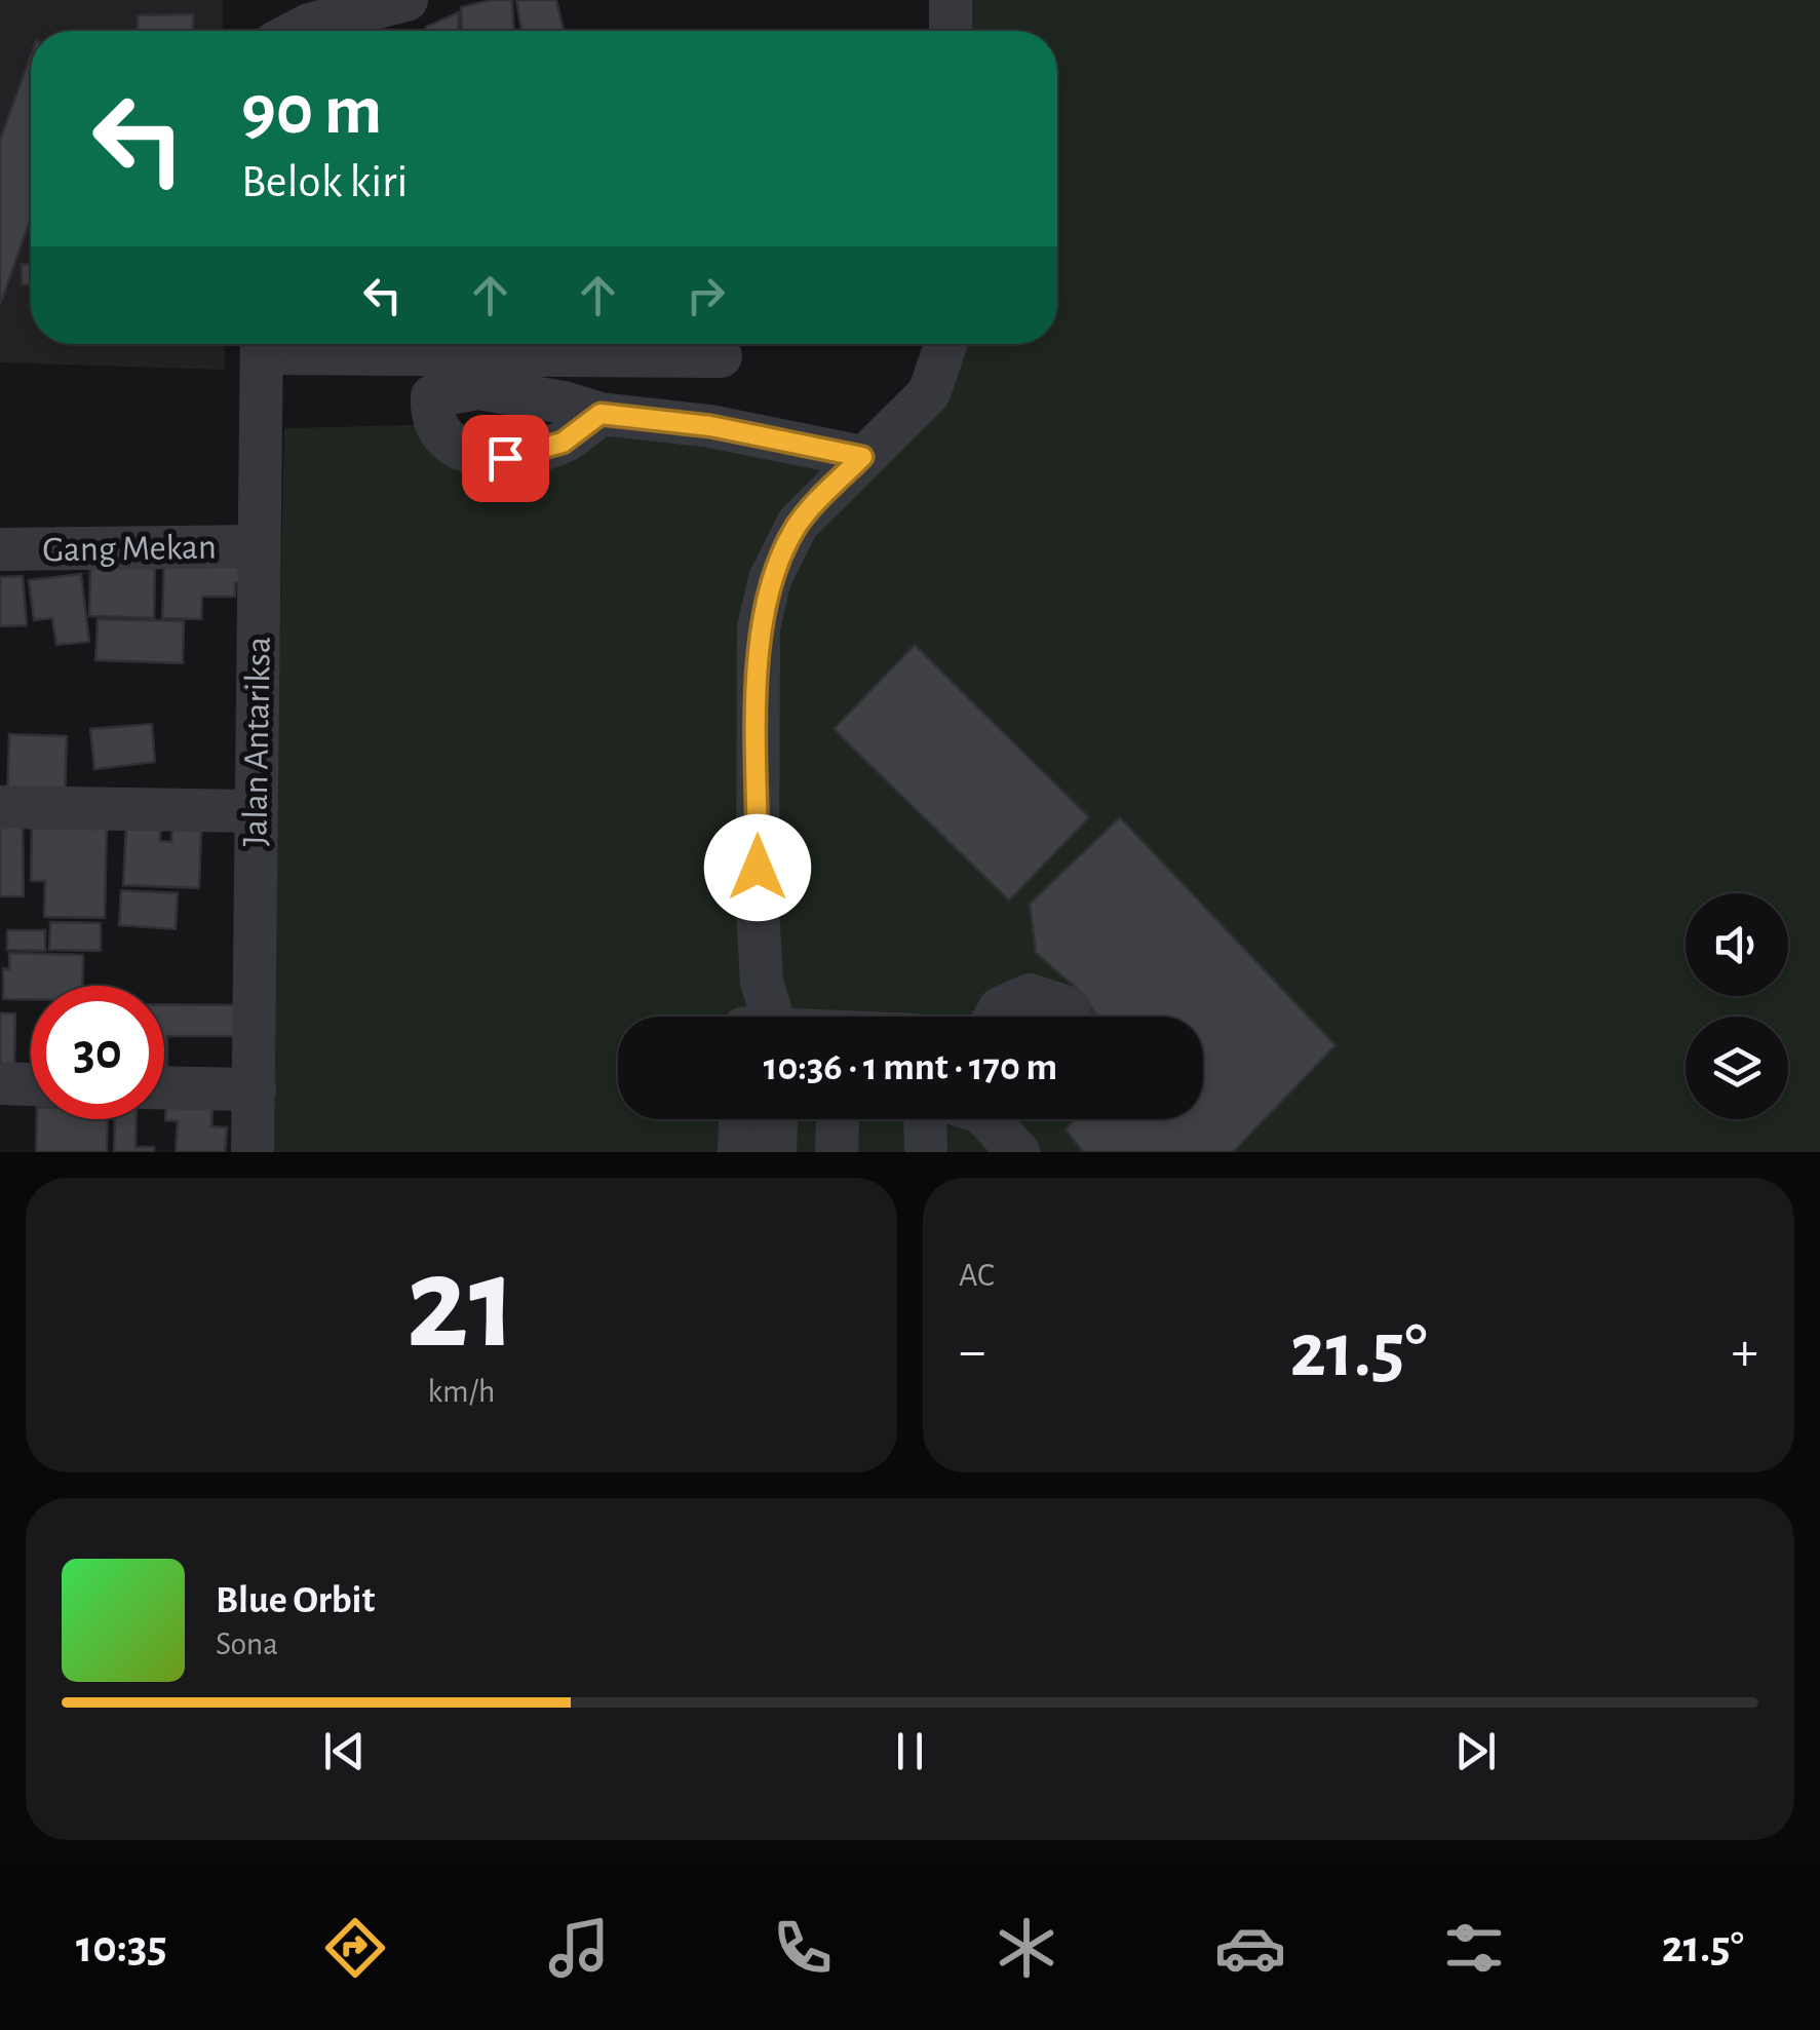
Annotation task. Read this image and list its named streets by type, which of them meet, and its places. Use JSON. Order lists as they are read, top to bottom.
{
  "streets": {
    "street": ["Gang Mekan", "Jalan Antariksa"]
  },
  "crossings": [
    ["Gang Mekan", "Jalan Antariksa"]
  ],
  "page": {
    "turn": ["90 m", "Belok kiri"],
    "limit": "30",
    "trip": "10:36 · 1 mnt · 170 m",
    "tile": [
      ["21", "km/h"],
      "AC"
    ],
    "heat": ["−", "21.5°", "+"],
    "song": ["Blue Orbit", "Sona"],
    "tabs": ["10:35", "21.5°"]
  }
}
